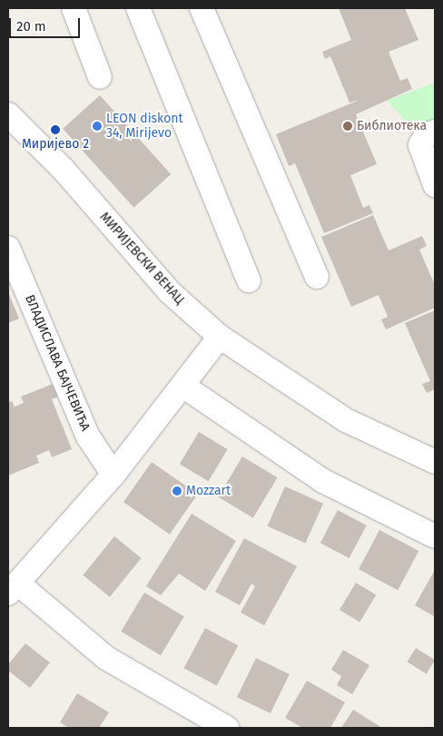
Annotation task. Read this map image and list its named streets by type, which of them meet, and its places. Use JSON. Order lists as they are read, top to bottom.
{
  "streets": {
    "street": ["МИРИЈЕВСКИ ВЕНАЦ", "ВЛАДИСЛАВА БАЈЧЕВИЋА"]
  },
  "places": [
    "LEON diskont 34, Mirijevo",
    "Библиотека",
    "Миријево 2",
    "Mozzart"
  ],
  "scale_bar": "20 m"
}
